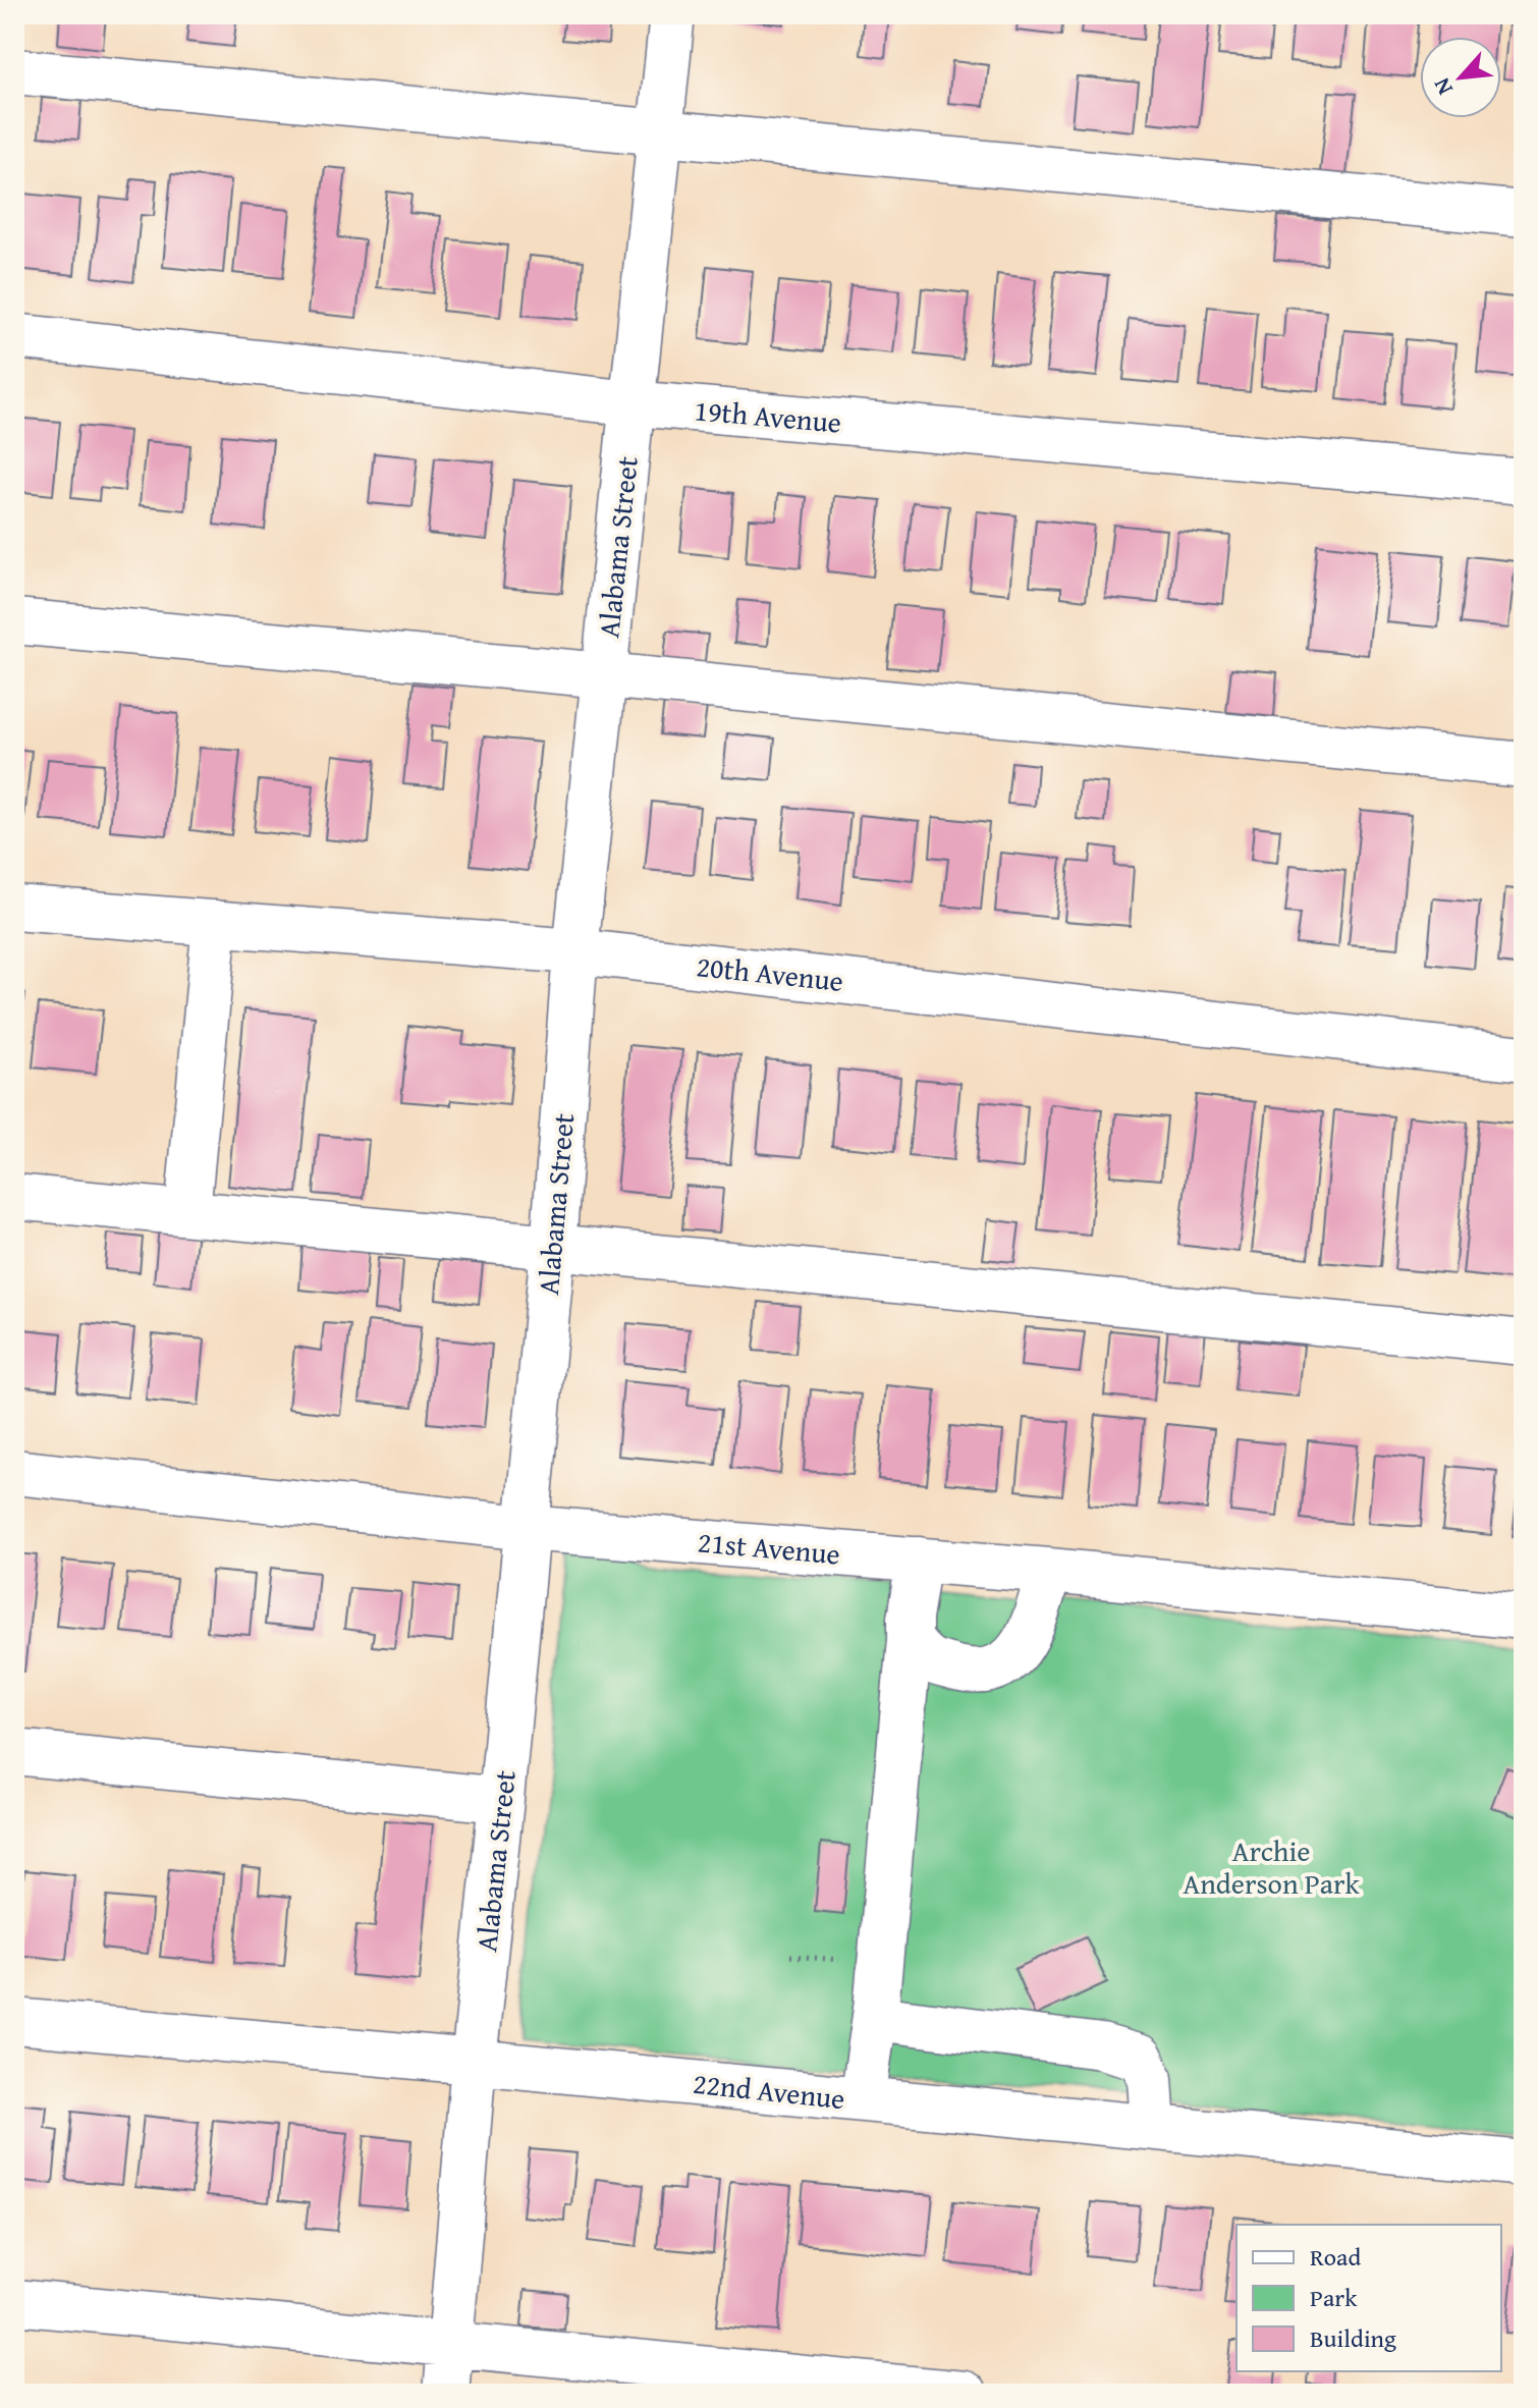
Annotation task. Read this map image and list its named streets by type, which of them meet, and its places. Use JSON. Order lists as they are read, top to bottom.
{
  "streets": {
    "street": [
      "19th Avenue",
      "Alabama Street",
      "20th Avenue",
      "21st Avenue",
      "22nd Avenue"
    ]
  },
  "crossings": [
    ["19th Avenue", "Alabama Street"],
    ["Alabama Street", "20th Avenue"],
    ["Alabama Street", "21st Avenue"],
    ["Alabama Street", "22nd Avenue"]
  ],
  "parks": ["Archie Anderson Park"],
  "legend": ["Road", "Park", "Building"],
  "north": "bottom left"
}
